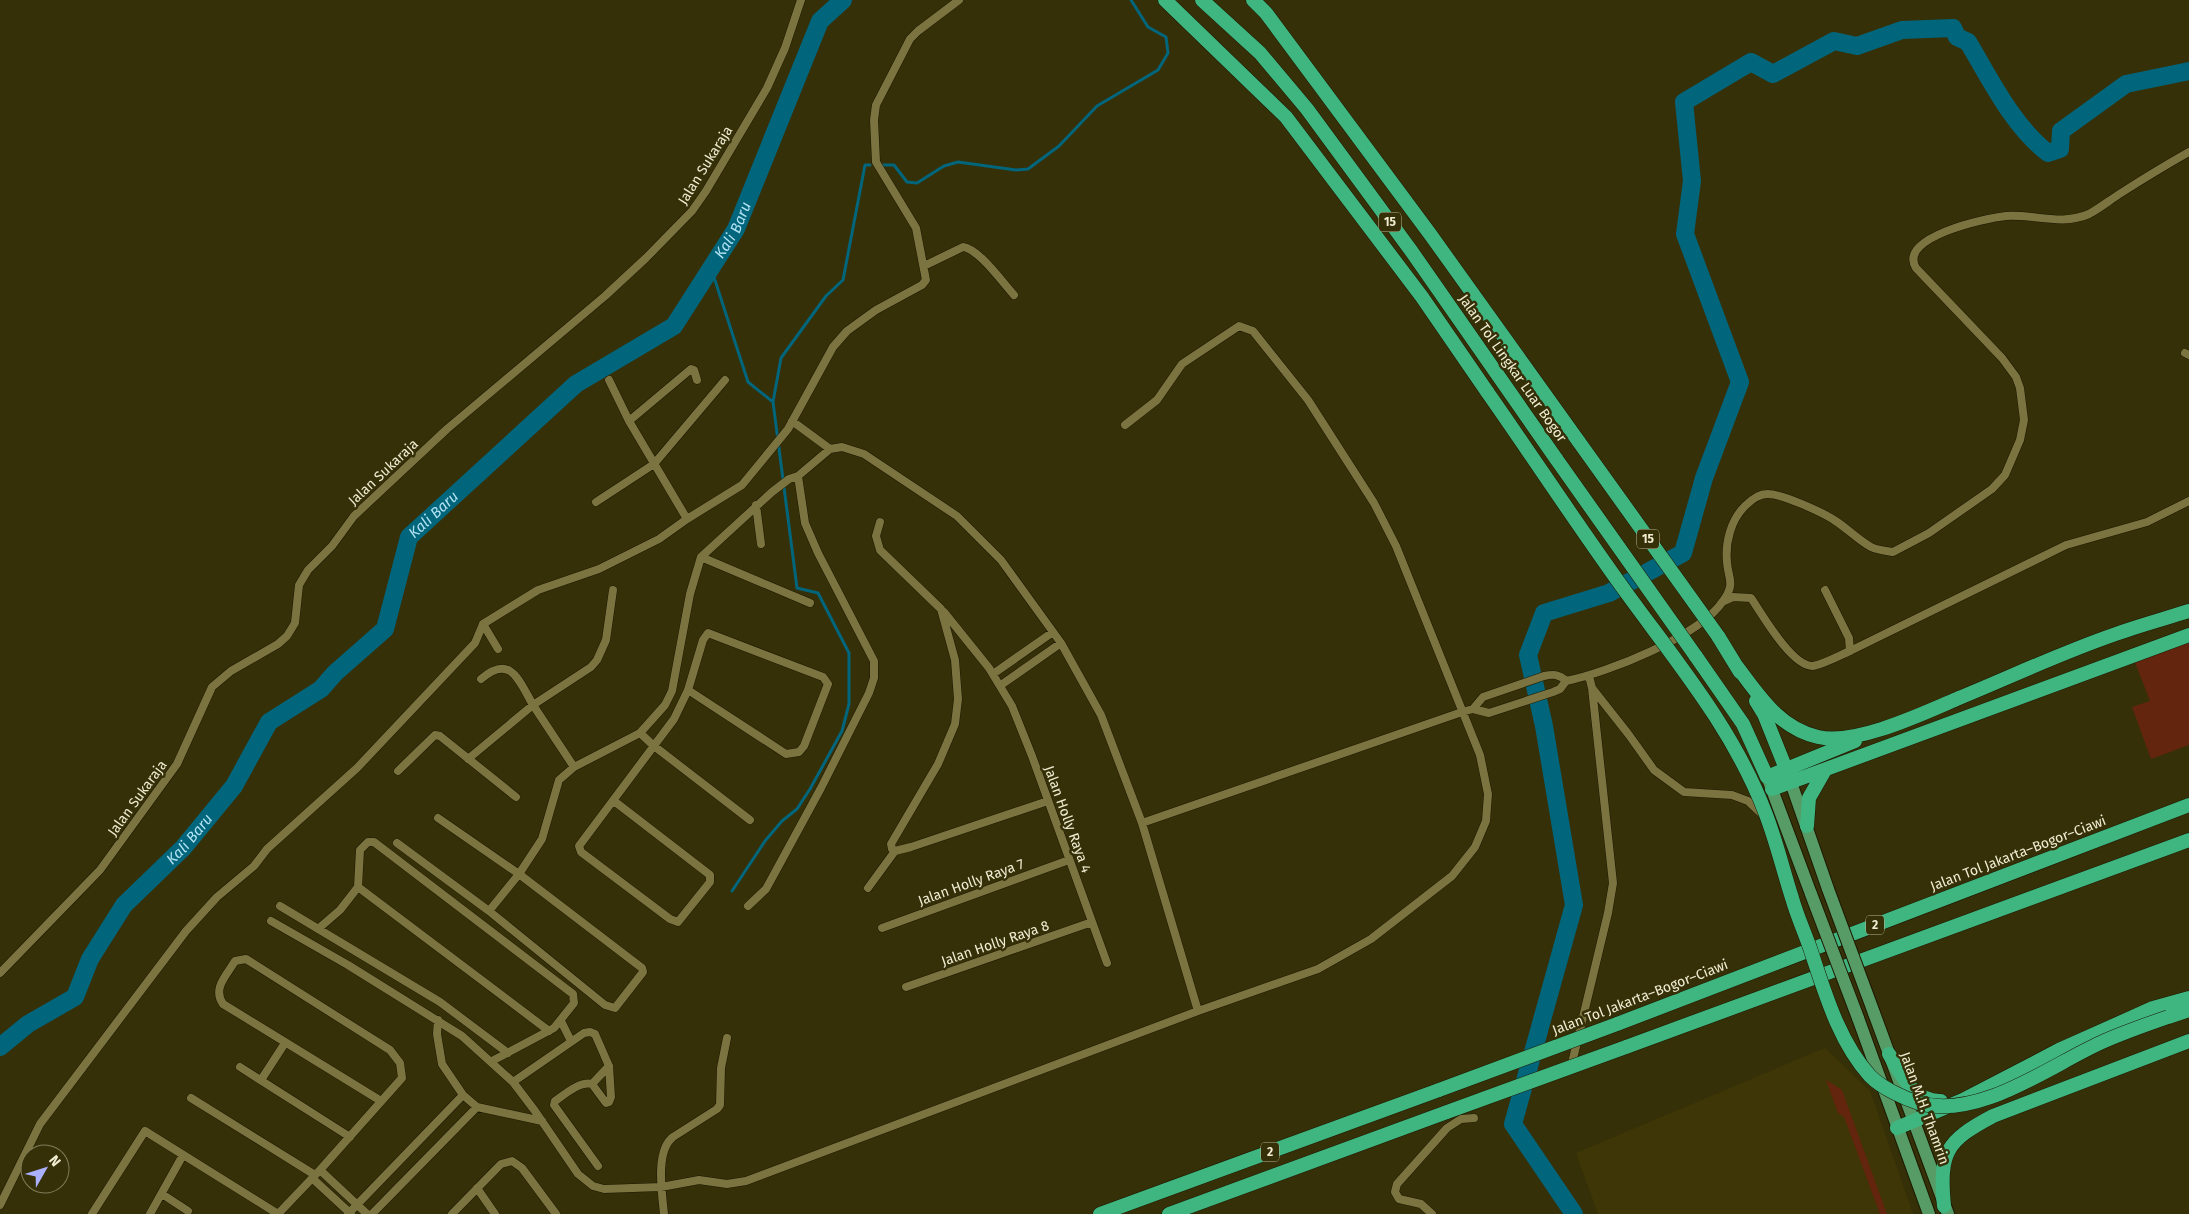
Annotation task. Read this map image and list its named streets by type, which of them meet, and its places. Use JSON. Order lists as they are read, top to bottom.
{
  "streets": {
    "highway": [
      "15",
      "Jalan Tol Lingkar Luar Bogor",
      "Jalan Tol Jakarta–Bogor–Ciawi",
      "2"
    ],
    "main road": ["Jalan M.H. Thamrin"],
    "street": [
      "Jalan Sukaraja",
      "Jalan Holly Raya 4",
      "Jalan Holly Raya 7",
      "Jalan Holly Raya 8"
    ]
  },
  "crossings": [
    ["Jalan Tol Lingkar Luar Bogor", "Jalan M.H. Thamrin"],
    ["Jalan Holly Raya 4", "Jalan Holly Raya 7"],
    ["Jalan Holly Raya 4", "Jalan Holly Raya 8"]
  ],
  "water": ["Kali Baru"],
  "north": "top right"
}
